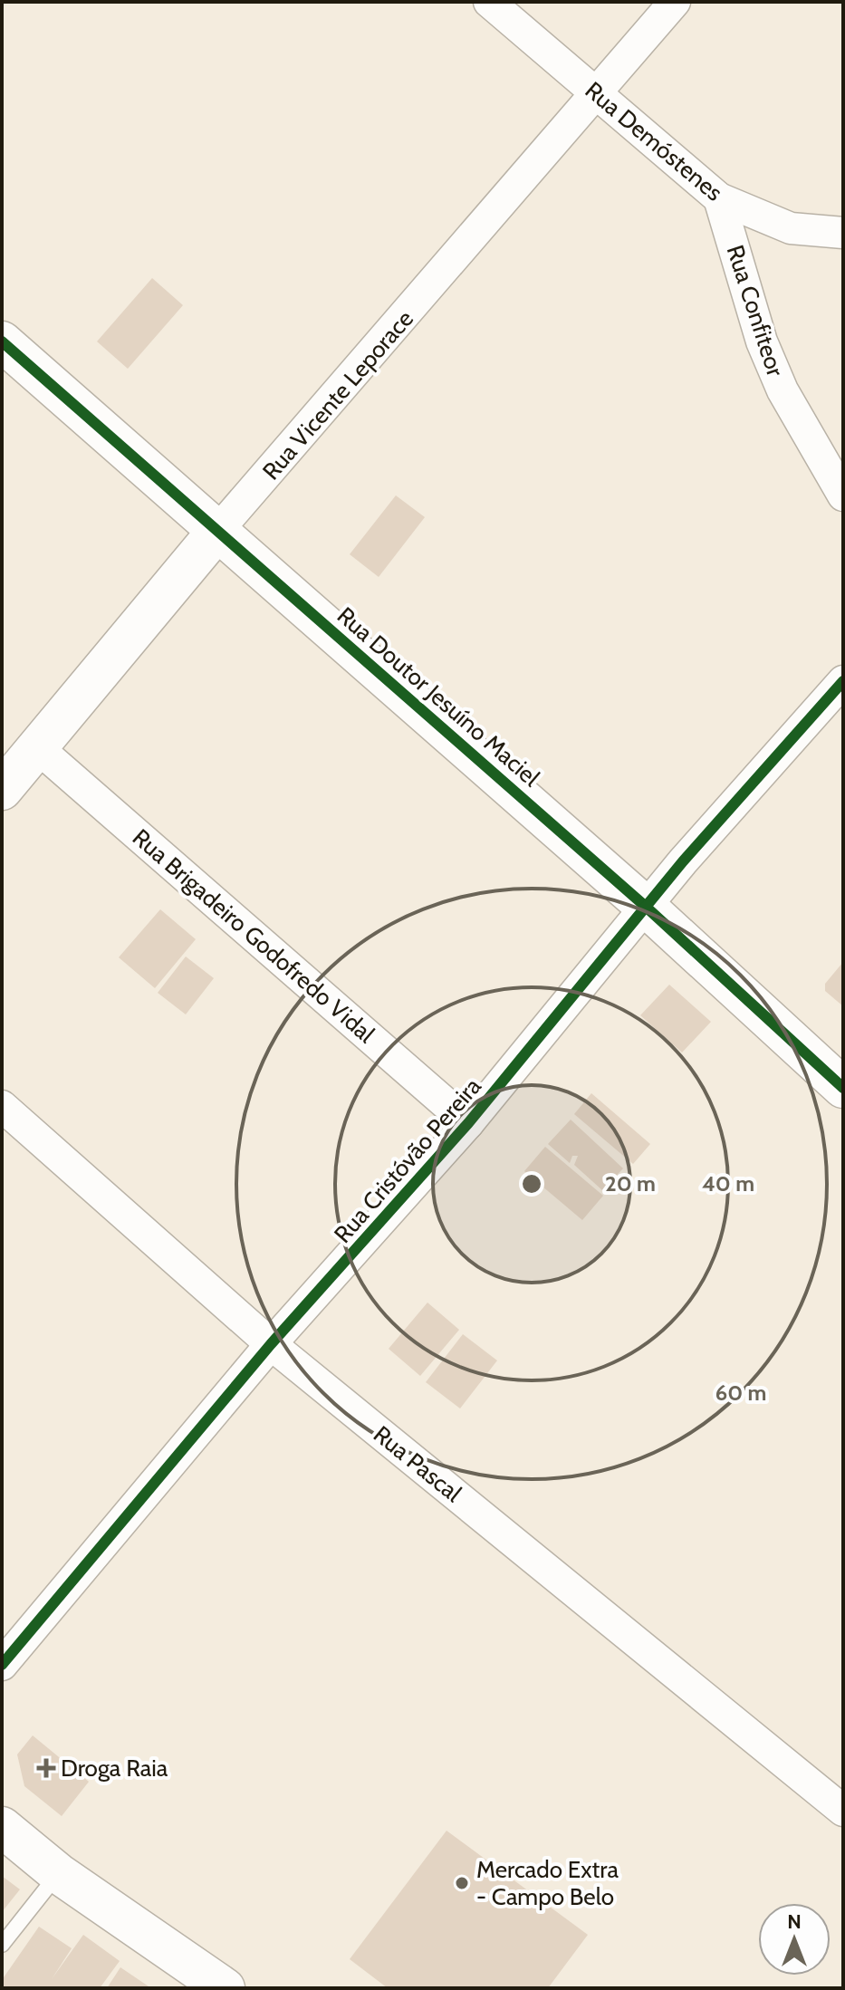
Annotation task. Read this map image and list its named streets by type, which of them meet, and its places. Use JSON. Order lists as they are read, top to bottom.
{
  "streets": {
    "street": [
      "Rua Demóstenes",
      "Rua Confiteor",
      "Rua Vicente Leporace",
      "Rua Doutor Jesuíno Maciel",
      "Rua Brigadeiro Godofredo Vidal",
      "Rua Cristóvão Pereira",
      "Rua Pascal"
    ]
  },
  "crossings": [
    ["Rua Demóstenes", "Rua Confiteor"],
    ["Rua Demóstenes", "Rua Vicente Leporace"],
    ["Rua Vicente Leporace", "Rua Doutor Jesuíno Maciel"],
    ["Rua Vicente Leporace", "Rua Brigadeiro Godofredo Vidal"],
    ["Rua Doutor Jesuíno Maciel", "Rua Cristóvão Pereira"],
    ["Rua Brigadeiro Godofredo Vidal", "Rua Cristóvão Pereira"],
    ["Rua Cristóvão Pereira", "Rua Pascal"]
  ],
  "places": {
    "health": ["Droga Raia"],
    "other": ["Mercado Extra - Campo Belo"]
  },
  "north": "top",
  "rings": ["20 m", "40 m", "60 m"]
}
